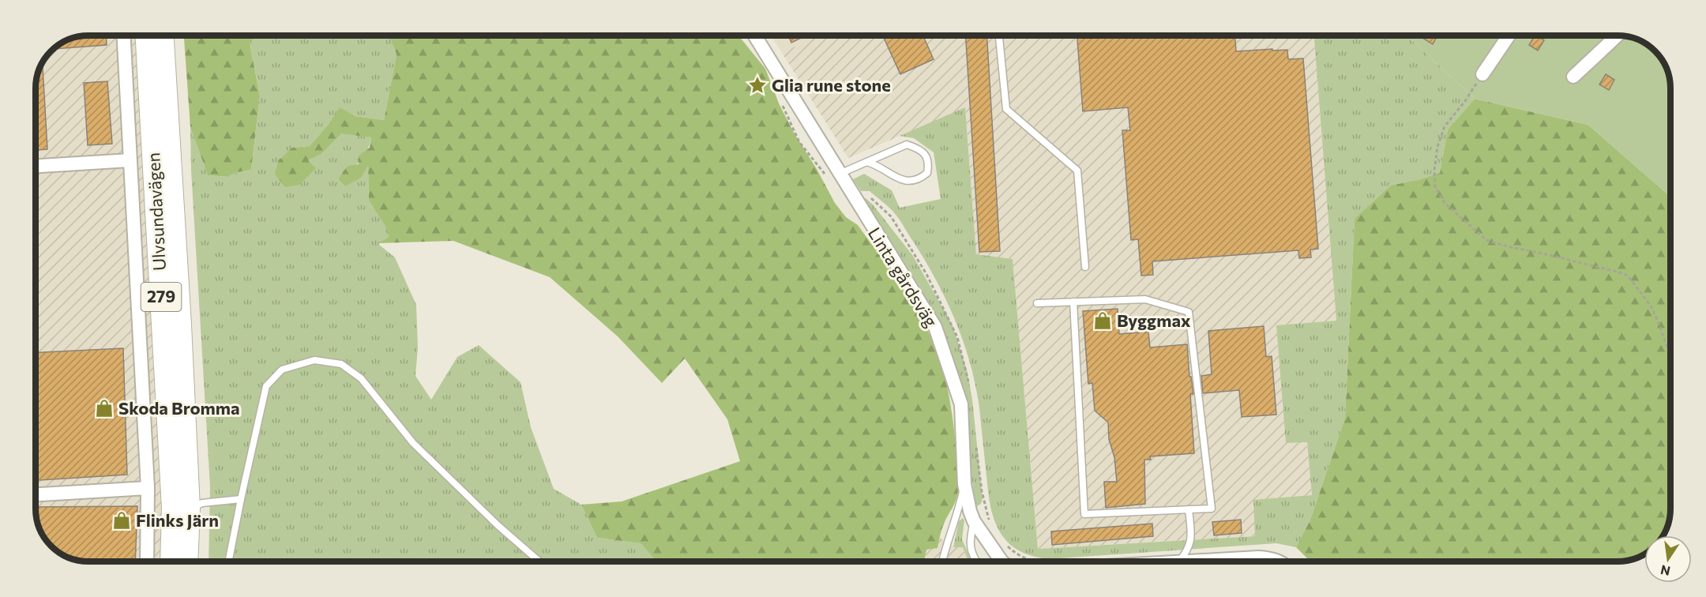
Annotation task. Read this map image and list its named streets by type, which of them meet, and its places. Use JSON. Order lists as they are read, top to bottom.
{
  "streets": {
    "main road": ["Ulvsundavägen", "279"],
    "street": ["Linta gårdsväg"]
  },
  "places": {
    "place": ["Glia rune stone"],
    "shop": ["Byggmax", "Skoda Bromma", "Flinks Järn"]
  },
  "north": "bottom"
}
